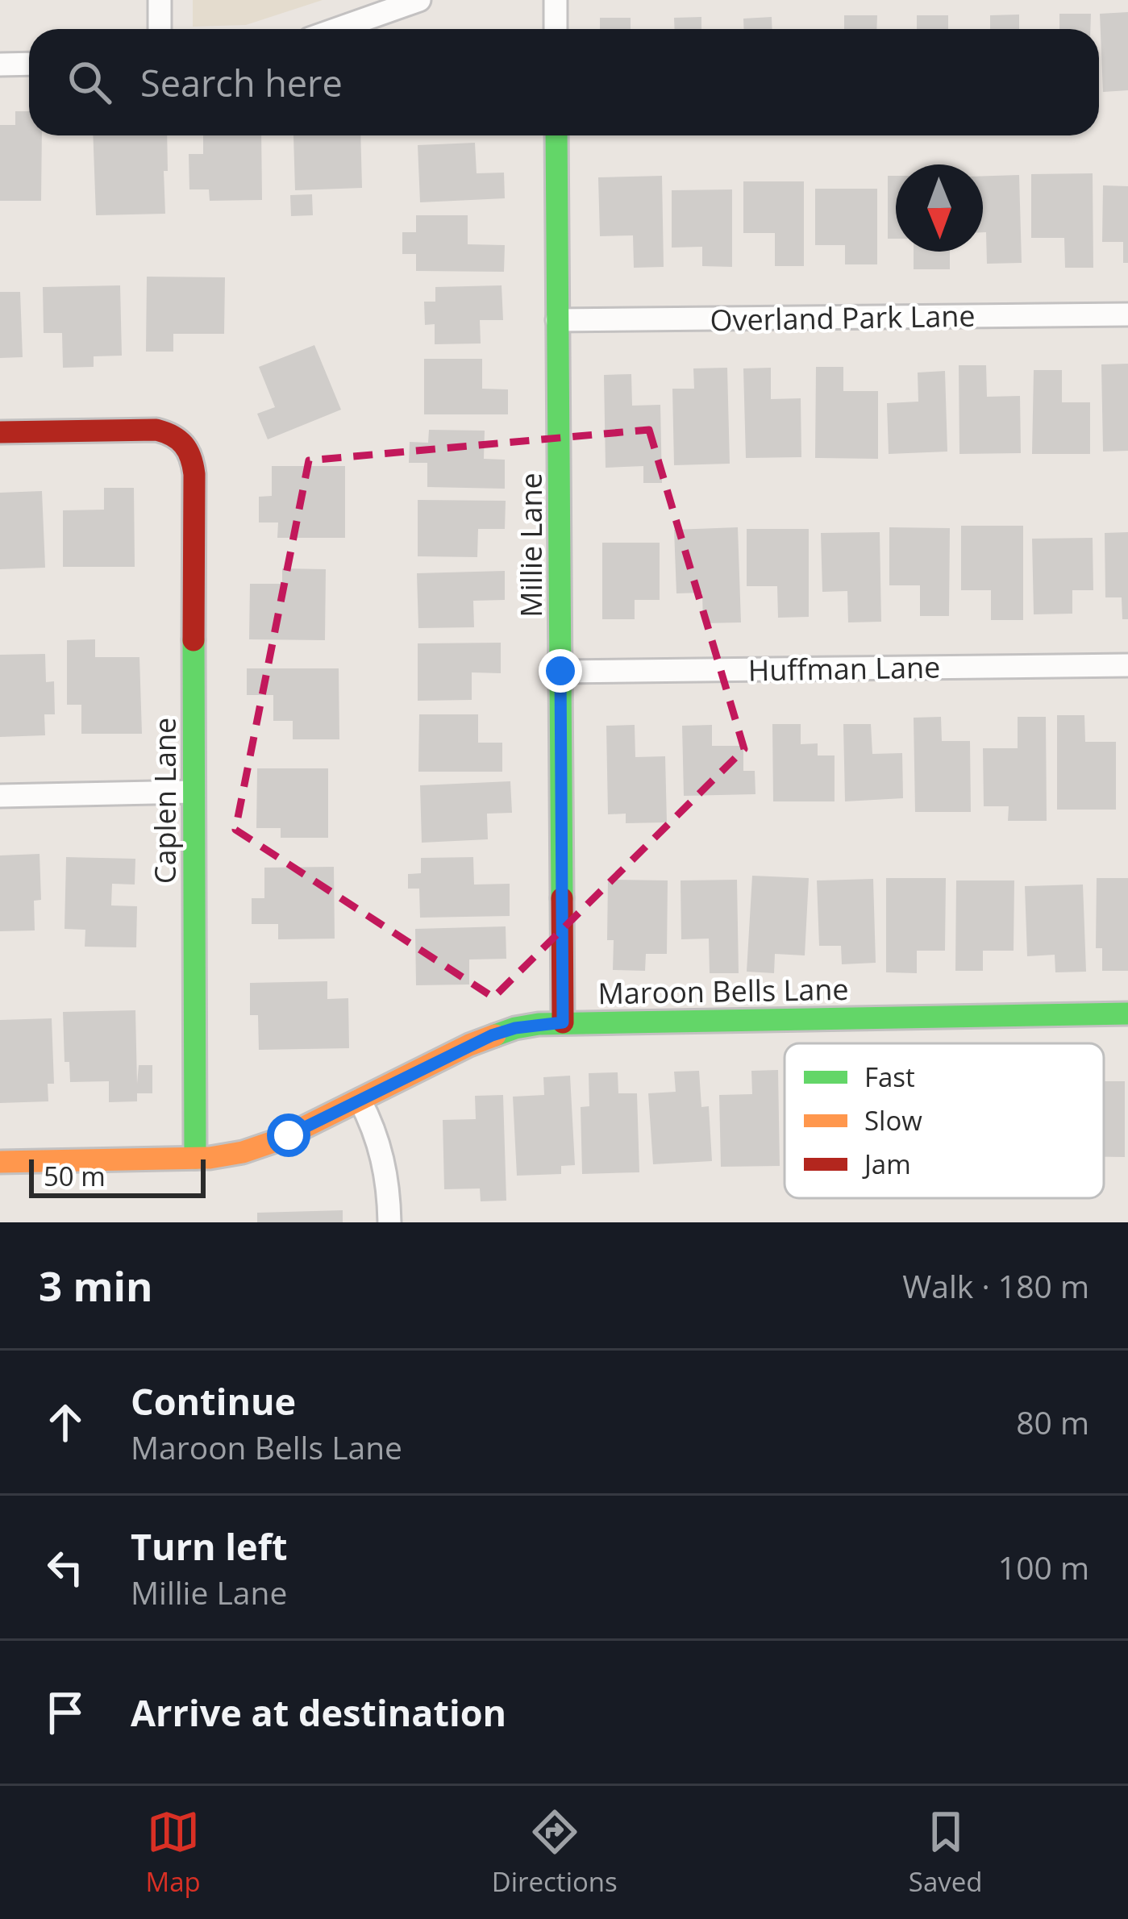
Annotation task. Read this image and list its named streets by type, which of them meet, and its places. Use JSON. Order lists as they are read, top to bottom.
{
  "streets": {
    "street": [
      "Overland Park Lane",
      "Millie Lane",
      "Huffman Lane",
      "Caplen Lane",
      "Maroon Bells Lane"
    ]
  },
  "crossings": [
    ["Overland Park Lane", "Millie Lane"],
    ["Millie Lane", "Huffman Lane"],
    ["Millie Lane", "Maroon Bells Lane"],
    ["Caplen Lane", "Maroon Bells Lane"]
  ],
  "legend": ["Fast", "Slow", "Jam"],
  "scale_bar": "50 m",
  "north": "bottom",
  "page": {
    "search": "Search here",
    "scale": "50 m",
    "heading": ["3 min", "Walk · 180 m"],
    "list": [
      ["Continue", "Maroon Bells Lane", "80 m"],
      ["Turn left", "Millie Lane", "100 m"],
      "Arrive at destination"
    ],
    "nav": ["Map", "Directions", "Saved"]
  }
}
